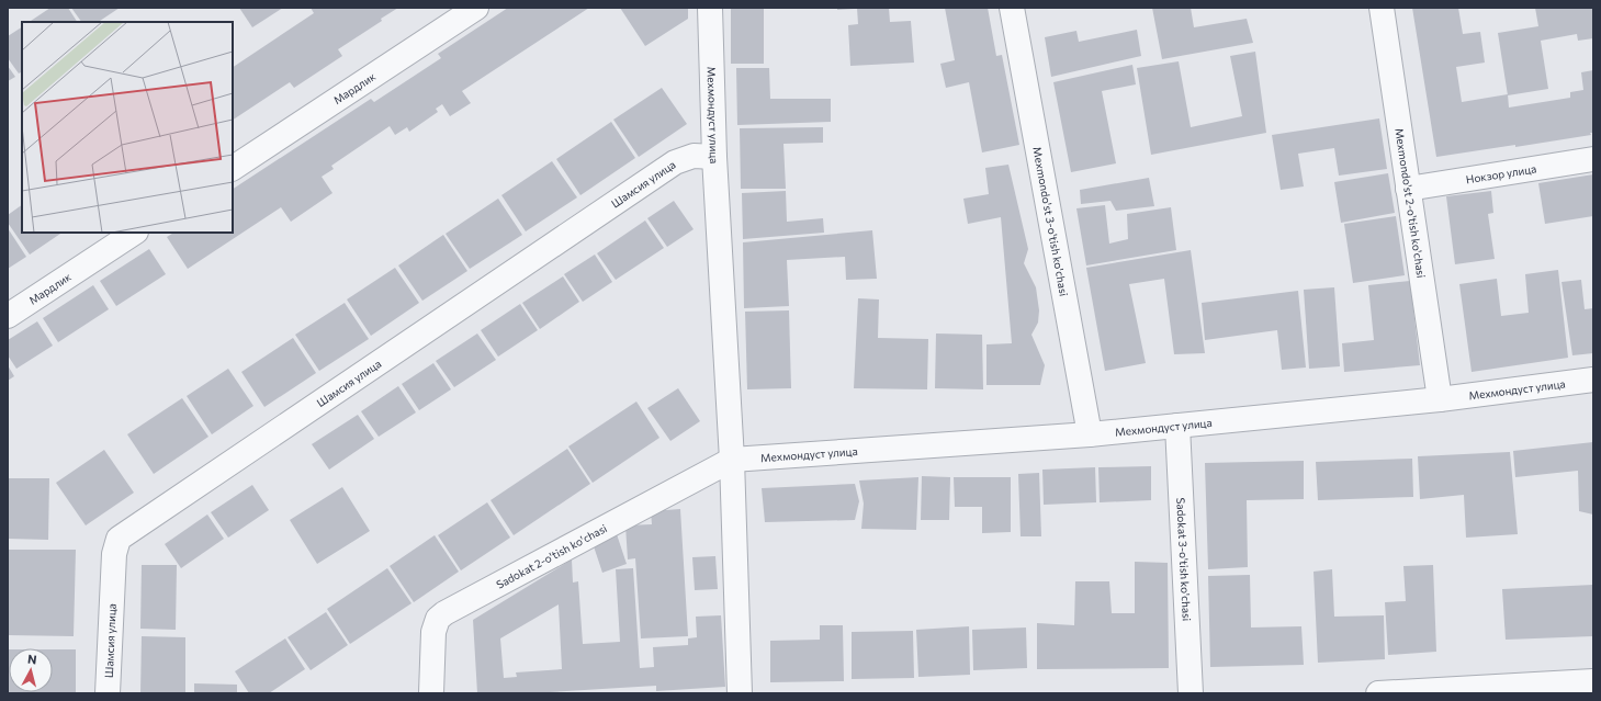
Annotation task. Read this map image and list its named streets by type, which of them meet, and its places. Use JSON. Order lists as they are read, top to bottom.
{
  "streets": {
    "street": [
      "Мардлик",
      "Мехмондуст улица",
      "Нокзор улица",
      "Шамсия улица",
      "Mexmondo'st 2-o'tish ko'chasi",
      "Mexmondo'st 3-o'tish ko'chasi",
      "Sadokat 2-o'tish ko'chasi",
      "Sadokat 3-o'tish ko'chasi"
    ]
  },
  "crossings": [
    ["Мехмондуст улица", "Шамсия улица"],
    ["Мехмондуст улица", "Mexmondo'st 2-o'tish ko'chasi"],
    ["Мехмондуст улица", "Mexmondo'st 3-o'tish ko'chasi"],
    ["Мехмондуст улица", "Sadokat 2-o'tish ko'chasi"],
    ["Мехмондуст улица", "Sadokat 3-o'tish ko'chasi"],
    ["Нокзор улица", "Mexmondo'st 2-o'tish ko'chasi"]
  ],
  "north": "top"
}
